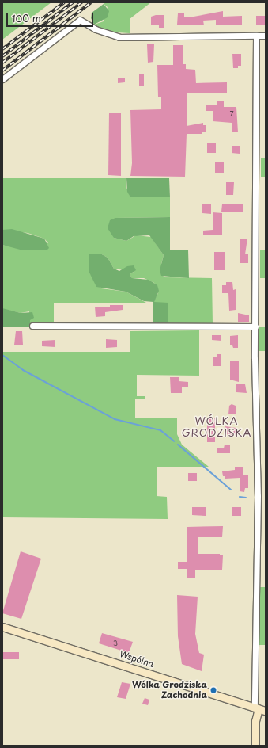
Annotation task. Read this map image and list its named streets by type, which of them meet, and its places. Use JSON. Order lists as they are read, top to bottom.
{
  "streets": {
    "street": ["Wspólna"]
  },
  "districts": ["WÓLKA GRODZISKA"],
  "places": ["Wólka Grodziska Zachodnia"],
  "house_numbers": ["7", "3"],
  "scale_bar": "100 m"
}
